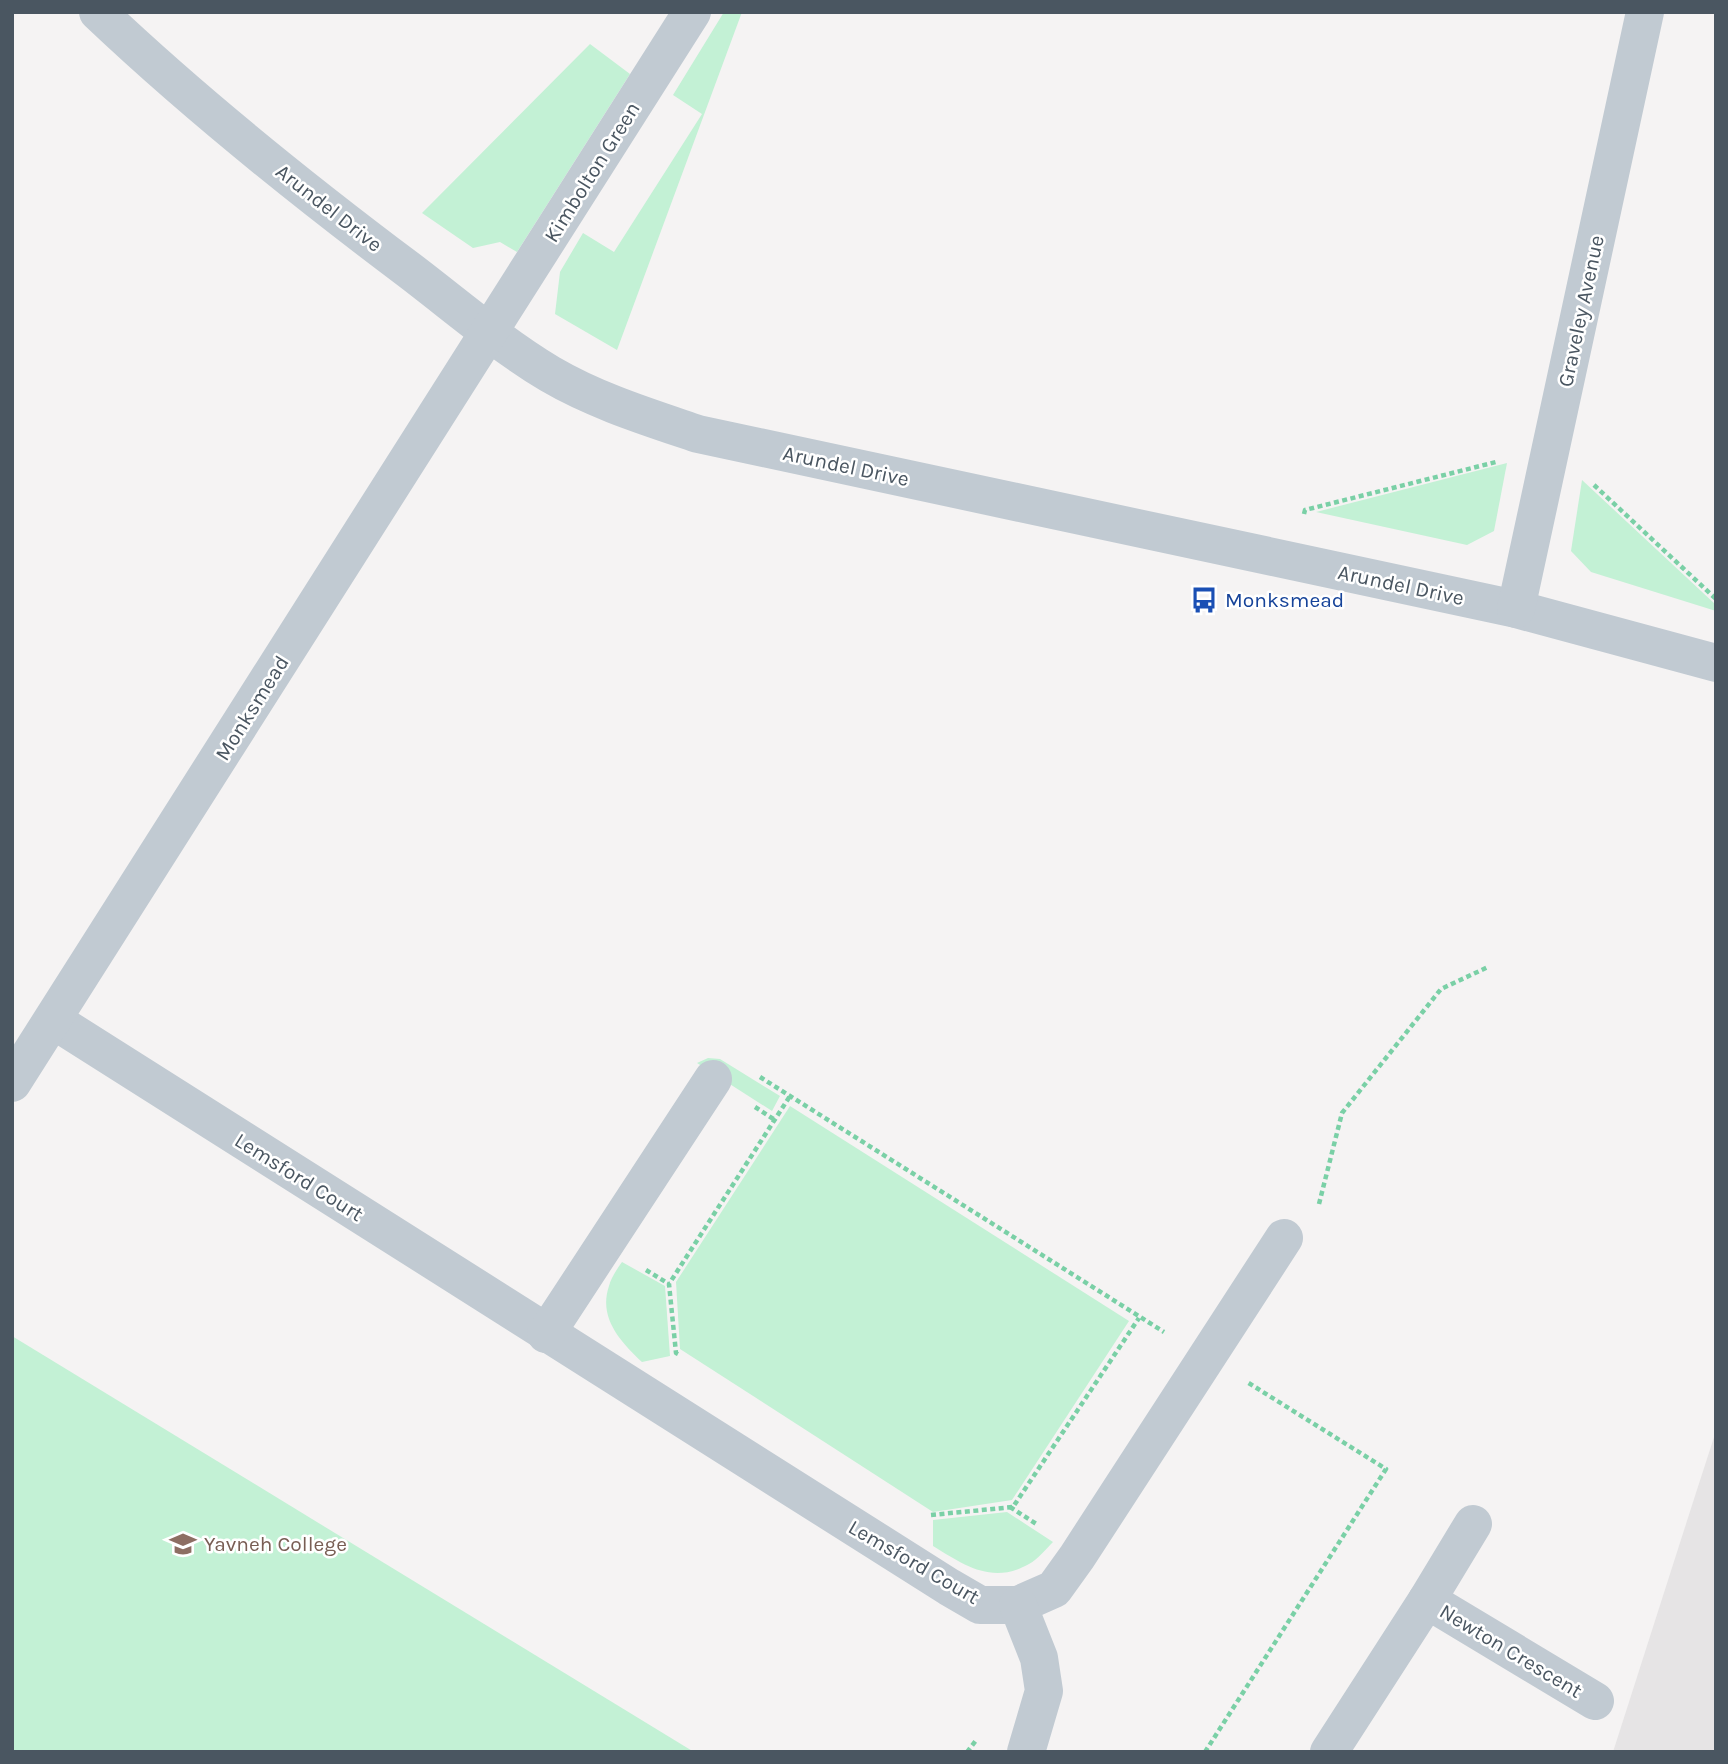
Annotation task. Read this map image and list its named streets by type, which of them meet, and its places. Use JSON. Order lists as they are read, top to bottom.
{
  "streets": {
    "street": [
      "Kimbolton Green",
      "Arundel Drive",
      "Graveley Avenue",
      "Monksmead",
      "Lemsford Court",
      "Newton Crescent"
    ]
  },
  "crossings": [
    ["Kimbolton Green", "Arundel Drive"],
    ["Kimbolton Green", "Monksmead"],
    ["Arundel Drive", "Graveley Avenue"],
    ["Arundel Drive", "Monksmead"],
    ["Monksmead", "Lemsford Court"]
  ],
  "places": {
    "bus stop": ["Monksmead"],
    "school or university": ["Yavneh College"]
  }
}
